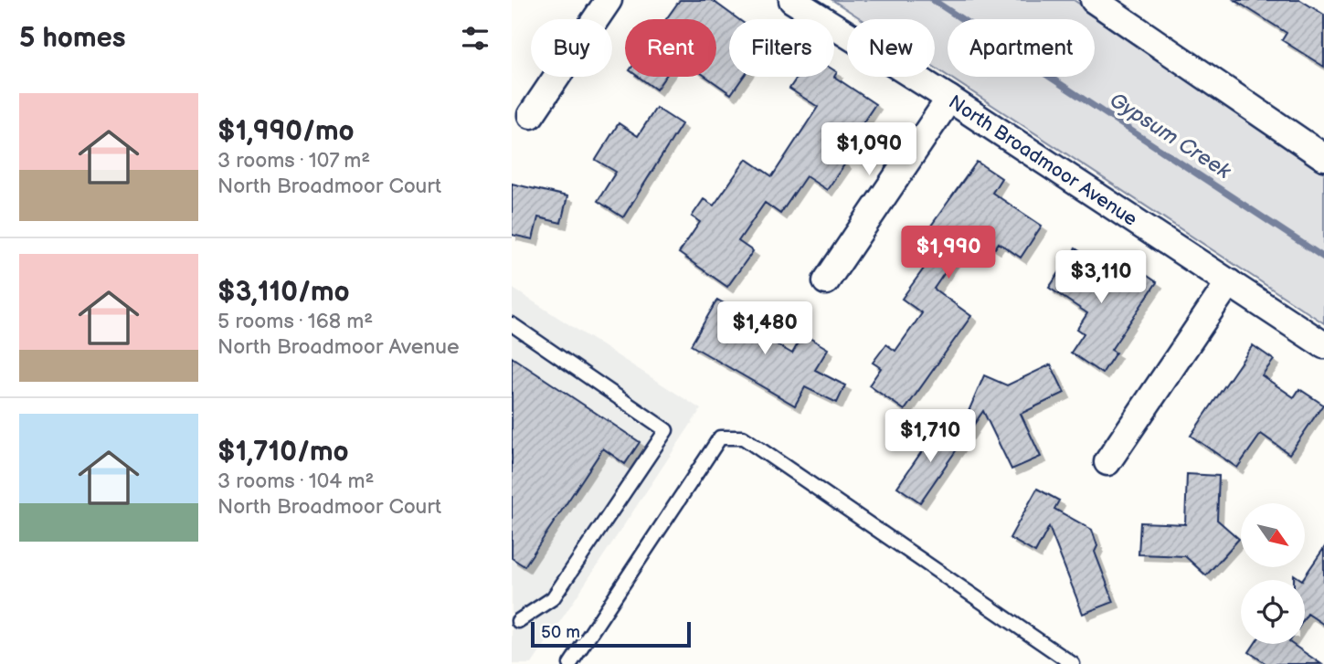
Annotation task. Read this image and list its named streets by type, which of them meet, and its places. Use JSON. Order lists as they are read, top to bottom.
{
  "streets": {
    "street": ["North Broadmoor Avenue"]
  },
  "water": ["Gypsum Creek"],
  "scale_bar": "50 m",
  "north": "bottom right",
  "page": {
    "heading": "5 homes",
    "chip": [
      "Buy",
      "Rent",
      "Filters",
      "New",
      "Apartment"
    ],
    "list": [
      {
        "name": "$1,990/mo",
        "note": "3 rooms · 107 m² · North Broadmoor Court"
      },
      {
        "name": "$3,110/mo",
        "note": "5 rooms · 168 m² · North Broadmoor Avenue"
      },
      {
        "name": "$1,710/mo",
        "note": "3 rooms · 104 m² · North Broadmoor Court"
      }
    ],
    "price": [
      "$1,090",
      "$1,990",
      "$3,110",
      "$1,480",
      "$1,710"
    ],
    "scale": "50 m"
  }
}
